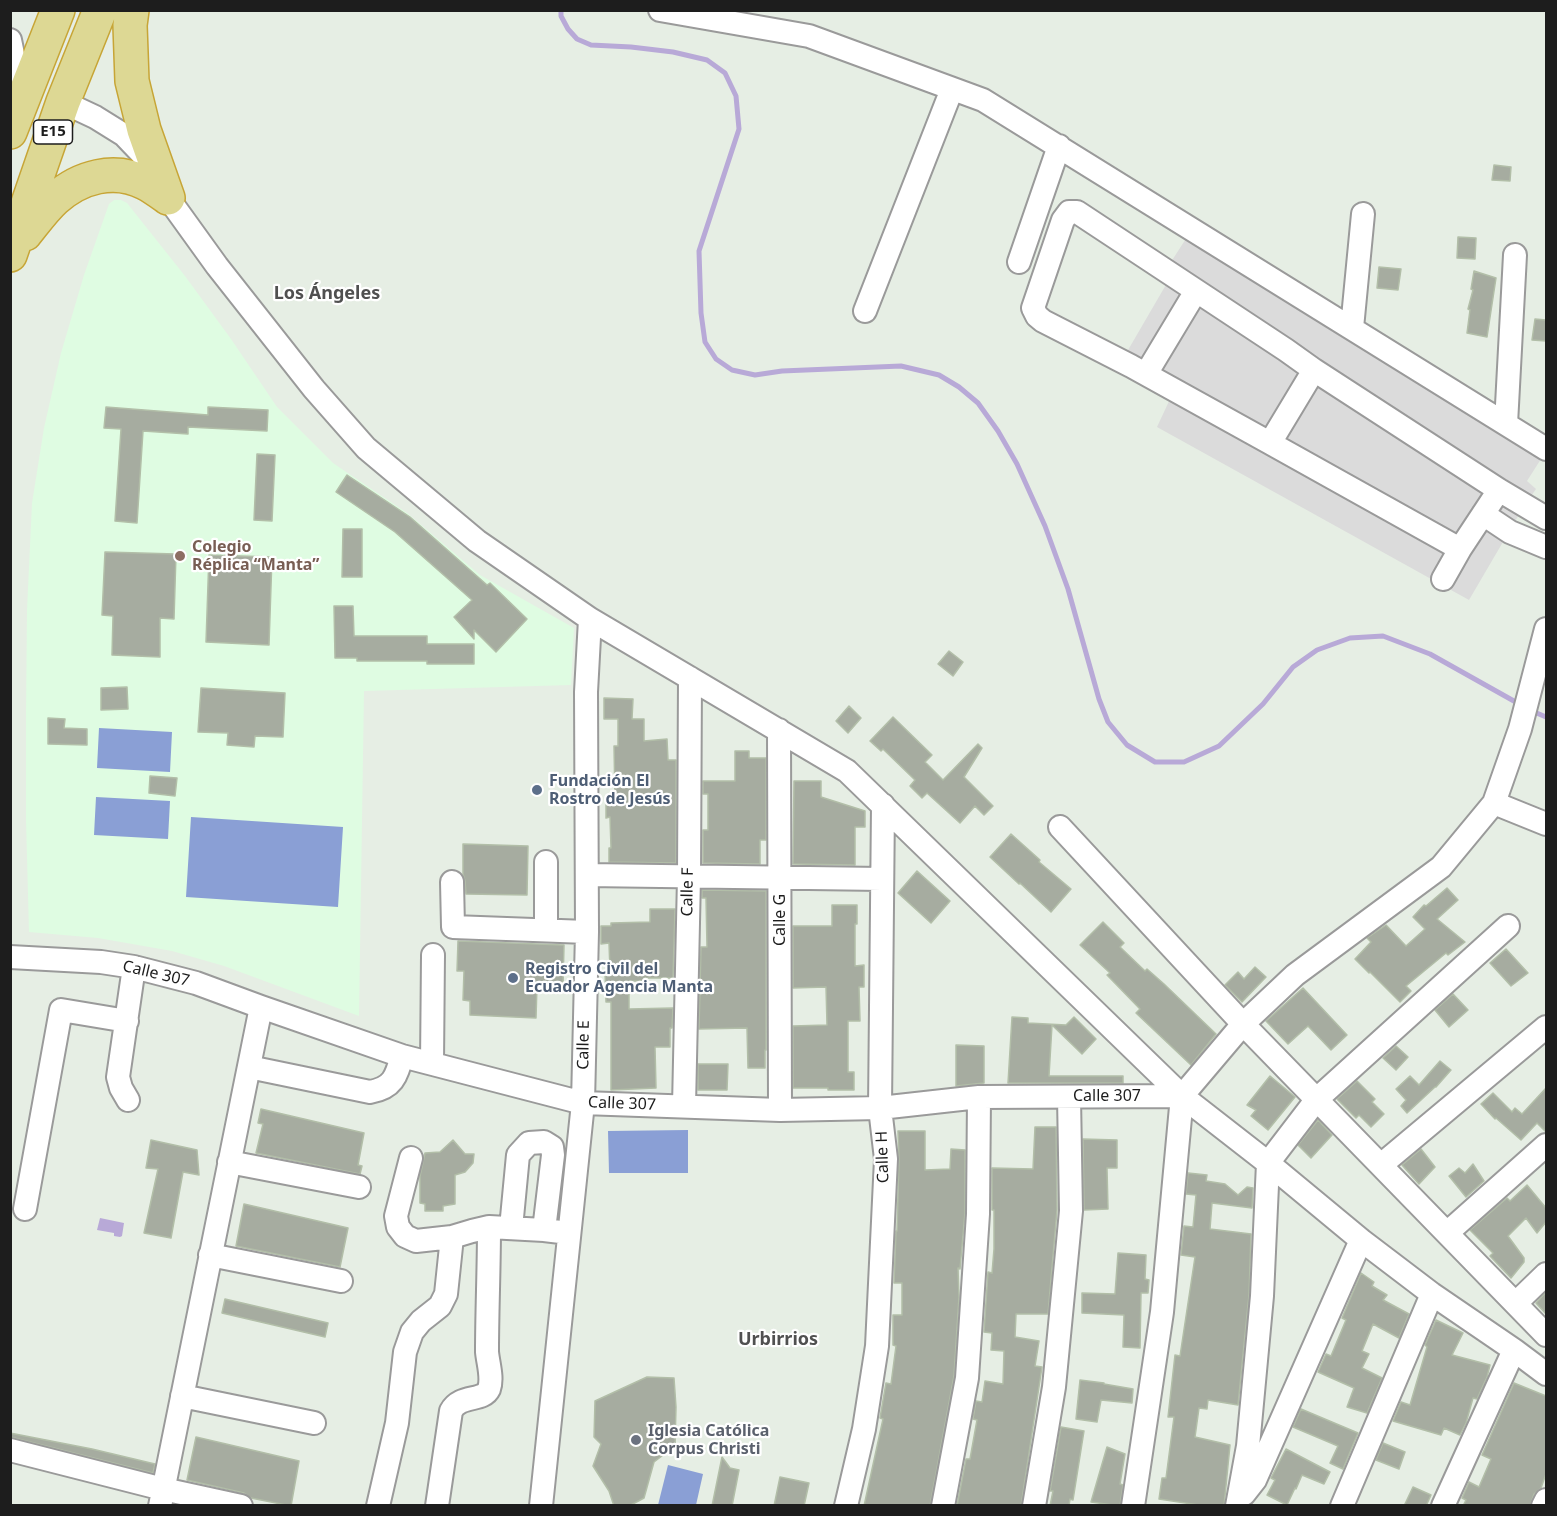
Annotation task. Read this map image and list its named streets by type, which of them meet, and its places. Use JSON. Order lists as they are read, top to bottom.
{
  "streets": {
    "highway": ["E15"],
    "street": [
      "Calle F",
      "Calle G",
      "Calle 307",
      "Calle E",
      "Calle H"
    ]
  },
  "crossings": [
    ["Calle F", "Calle 307"],
    ["Calle G", "Calle 307"],
    ["Calle 307", "Calle E"],
    ["Calle 307", "Calle H"]
  ],
  "districts": ["Los Ángeles", "Urbirrios"],
  "places": [
    "Colegio Réplica “Manta”",
    "Fundación El Rostro de Jesús",
    "Registro Civil del Ecuador Agencia Manta",
    "Iglesia Católica Corpus Christi"
  ]
}
